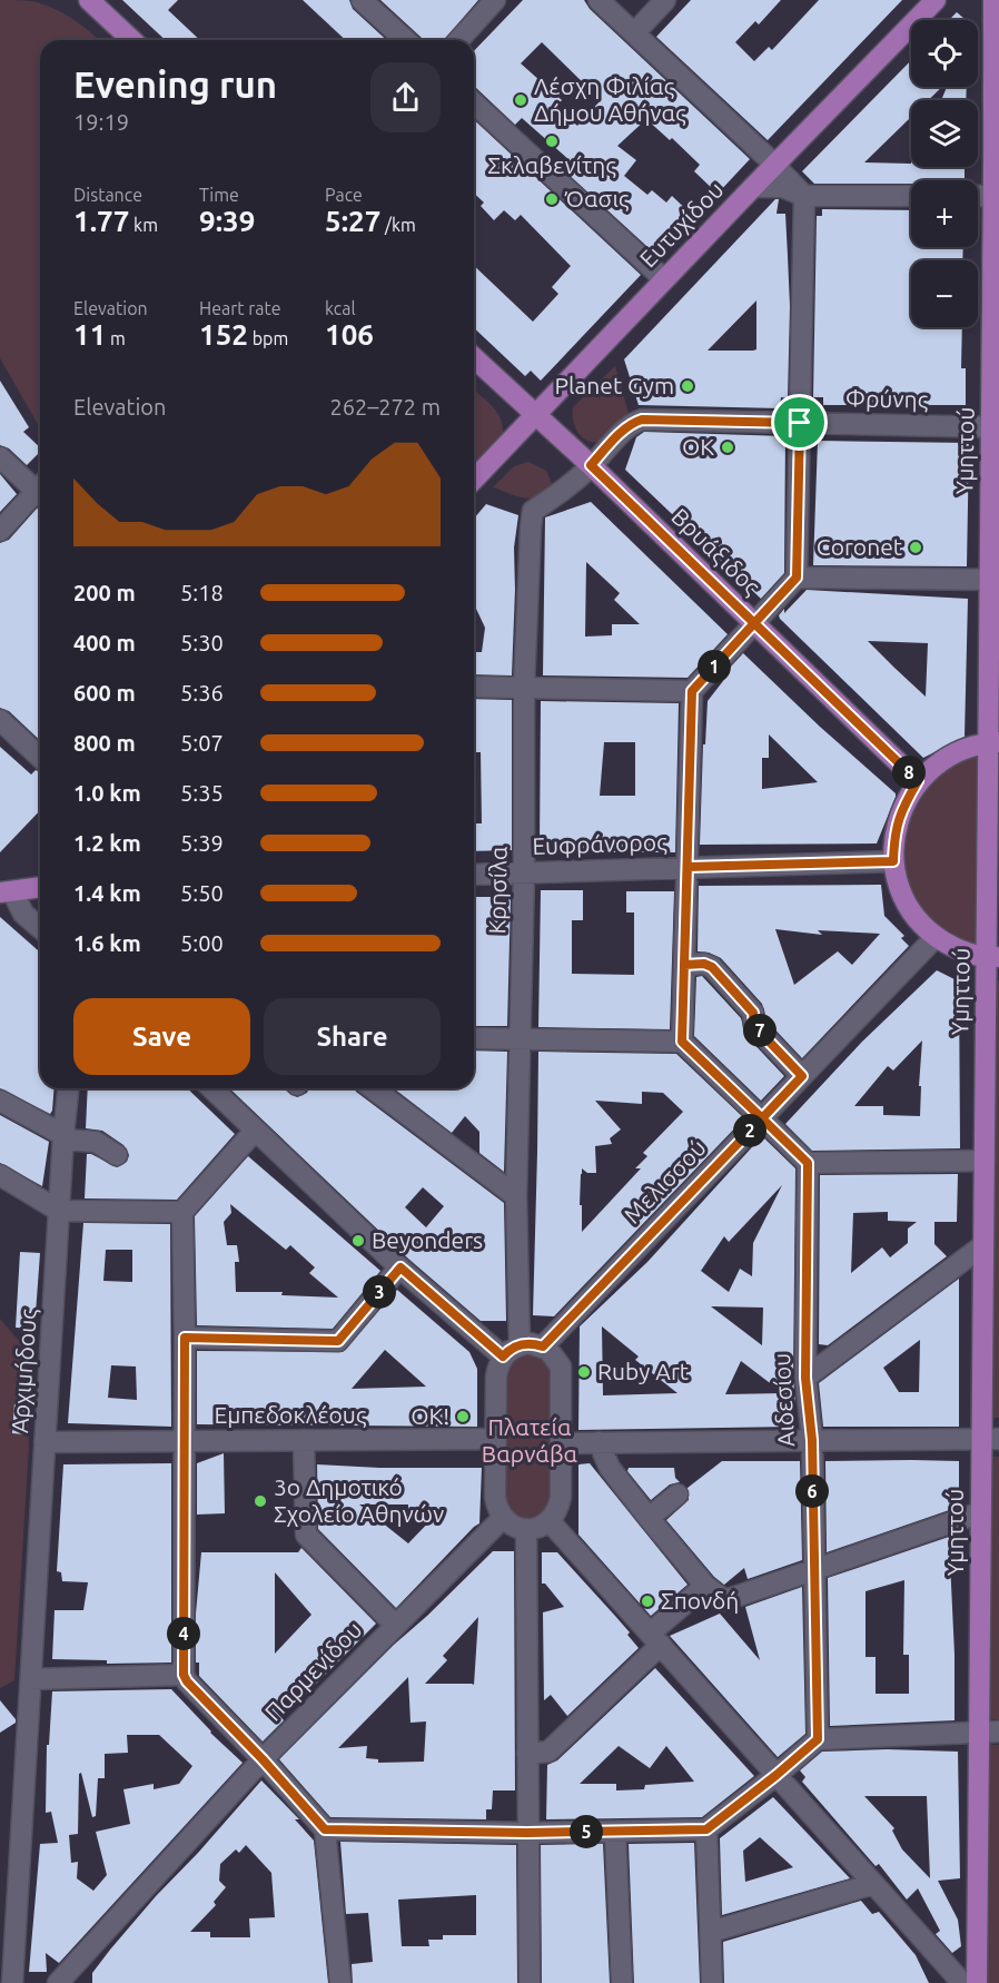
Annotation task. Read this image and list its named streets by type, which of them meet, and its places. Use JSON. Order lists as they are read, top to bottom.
{
  "streets": {
    "main road": ["Ευτυχίδου", "Υμηττού", "Βρυάξιδος"],
    "street": [
      "Φρύνης",
      "Ευφράνορος",
      "Κρησίλα",
      "Μελισσού",
      "Αρχιμήδους",
      "Αιδεσίου",
      "Εμπεδοκλέους",
      "Παρμενίδου"
    ]
  },
  "crossings": [
    ["Ευτυχίδου", "Βρυάξιδος"],
    ["Φρύνης", "Υμηττού"],
    ["Φρύνης", "Βρυάξιδος"],
    ["Φρύνης", "Κρησίλα"],
    ["Βρυάξιδος", "Κρησίλα"],
    ["Ευφράνορος", "Κρησίλα"],
    ["Αρχιμήδους", "Εμπεδοκλέους"]
  ],
  "parks": ["Πλατεία Βαρνάβα"],
  "places": [
    "Λέσχη Φιλίας Δήμου Αθήνας",
    "Σκλαβενίτης",
    "Όασις",
    "Planet Gym",
    "OK",
    "Coronet",
    "Beyonders",
    "Ruby Art",
    "OK!",
    "3ο Δημοτικό Σχολείο Αθηνών",
    "Σπονδή"
  ],
  "page": {
    "map_buttons": ["+", "−"],
    "heading": ["Evening run", "19:19"],
    "stats": [
      ["Distance", "1.77 km"],
      ["Time", "9:39"],
      ["Pace", "5:27 /km"],
      ["Elevation", "11 m"],
      ["Heart rate", "152 bpm"],
      ["kcal", "106"]
    ],
    "chart": ["Elevation", "262–272 m"],
    "list": [
      {
        "name": "200 m",
        "note": "5:18"
      },
      {
        "name": "400 m",
        "note": "5:30"
      },
      {
        "name": "600 m",
        "note": "5:36"
      },
      {
        "name": "800 m",
        "note": "5:07"
      },
      {
        "name": "1.0 km",
        "note": "5:35"
      },
      {
        "name": "1.2 km",
        "note": "5:39"
      },
      {
        "name": "1.4 km",
        "note": "5:50"
      },
      {
        "name": "1.6 km",
        "note": "5:00"
      }
    ],
    "pins": [
      "1",
      "8",
      "7",
      "2",
      "3",
      "6",
      "4",
      "5"
    ],
    "buttons": ["Save", "Share"]
  }
}
